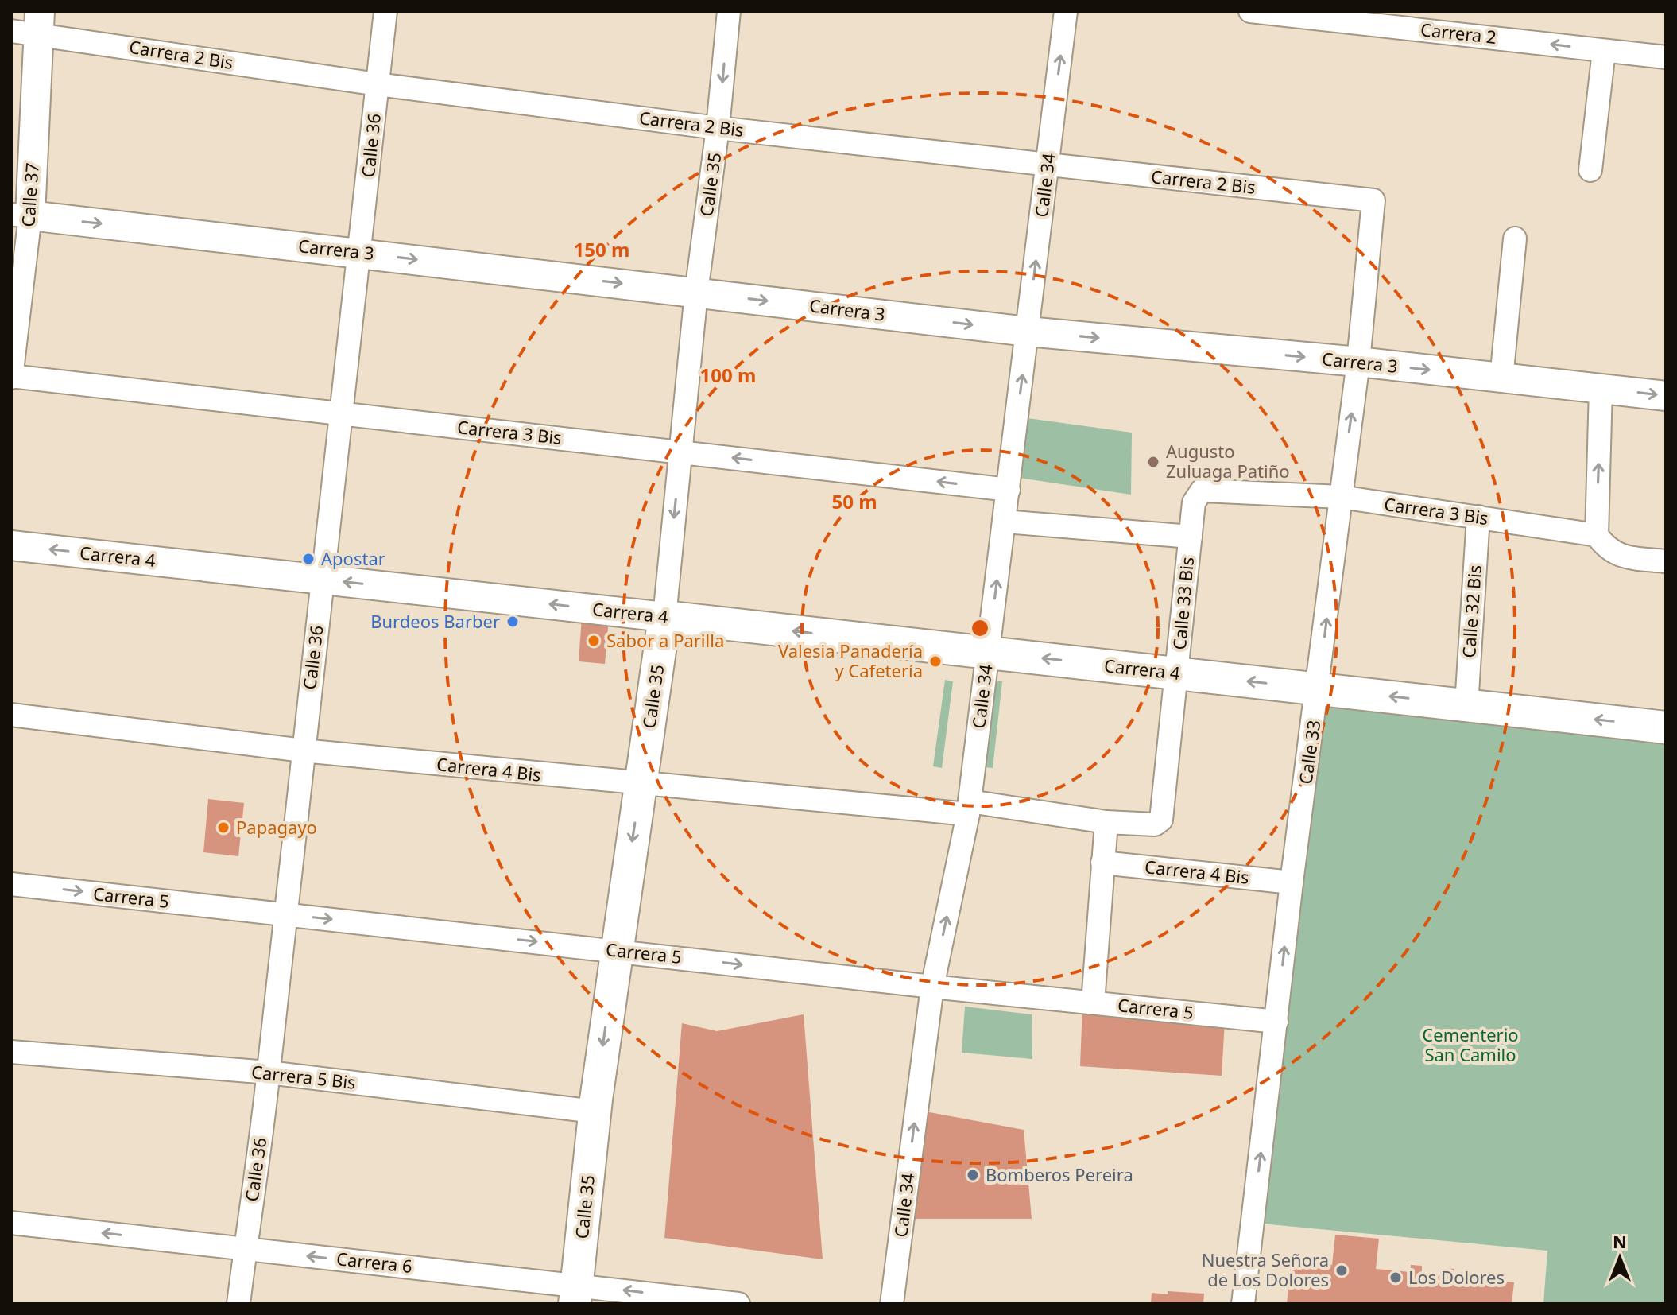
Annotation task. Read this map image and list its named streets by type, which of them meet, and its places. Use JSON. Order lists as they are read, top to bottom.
{
  "streets": {
    "main road": ["Calle 35", "Carrera 4"],
    "street": [
      "Carrera 2",
      "Carrera 2 Bis",
      "Calle 36",
      "Calle 34",
      "Calle 37",
      "Carrera 3",
      "Carrera 3 Bis",
      "Calle 33 Bis",
      "Calle 32 Bis",
      "Calle 33",
      "Carrera 4 Bis",
      "Carrera 5",
      "Carrera 5 Bis",
      "Carrera 6"
    ]
  },
  "crossings": [
    ["Carrera 2 Bis", "Calle 36"],
    ["Carrera 2 Bis", "Calle 35"],
    ["Carrera 2 Bis", "Calle 34"],
    ["Carrera 2 Bis", "Calle 37"],
    ["Carrera 2 Bis", "Calle 33"],
    ["Calle 36", "Carrera 3"],
    ["Calle 36", "Carrera 3 Bis"],
    ["Calle 36", "Carrera 4"],
    ["Calle 36", "Carrera 4 Bis"],
    ["Calle 36", "Carrera 5"],
    ["Calle 36", "Carrera 5 Bis"],
    ["Calle 36", "Carrera 6"],
    ["Calle 35", "Carrera 3"],
    ["Calle 35", "Carrera 3 Bis"],
    ["Calle 35", "Carrera 4"],
    ["Calle 35", "Carrera 4 Bis"],
    ["Calle 35", "Carrera 5"],
    ["Calle 35", "Carrera 5 Bis"],
    ["Calle 35", "Carrera 6"],
    ["Calle 34", "Carrera 3"],
    ["Calle 34", "Carrera 3 Bis"],
    ["Calle 34", "Carrera 4"],
    ["Calle 34", "Carrera 4 Bis"],
    ["Calle 34", "Carrera 5"],
    ["Calle 37", "Carrera 3"],
    ["Calle 37", "Carrera 3 Bis"],
    ["Carrera 3", "Calle 33"],
    ["Carrera 3 Bis", "Calle 33 Bis"],
    ["Carrera 3 Bis", "Calle 32 Bis"],
    ["Carrera 3 Bis", "Calle 33"],
    ["Carrera 4", "Calle 33 Bis"],
    ["Carrera 4", "Calle 32 Bis"],
    ["Carrera 4", "Calle 33"],
    ["Calle 33", "Carrera 4 Bis"],
    ["Calle 33", "Carrera 5"]
  ],
  "one_way": [
    "Carrera 2",
    "Calle 35",
    "Calle 34",
    "Carrera 3",
    "Carrera 4",
    "Calle 33",
    "Carrera 5",
    "Carrera 6"
  ],
  "parks": ["Cementerio San Camilo"],
  "places": [
    "Augusto Zuluaga Patiño",
    "Apostar",
    "Burdeos Barber",
    "Sabor a Parilla",
    "Valesia Panadería y Cafetería",
    "Papagayo",
    "Bomberos Pereira",
    "Nuestra Señora de Los Dolores",
    "Los Dolores"
  ],
  "north": "top",
  "rings": ["150 m", "100 m", "50 m"]
}
